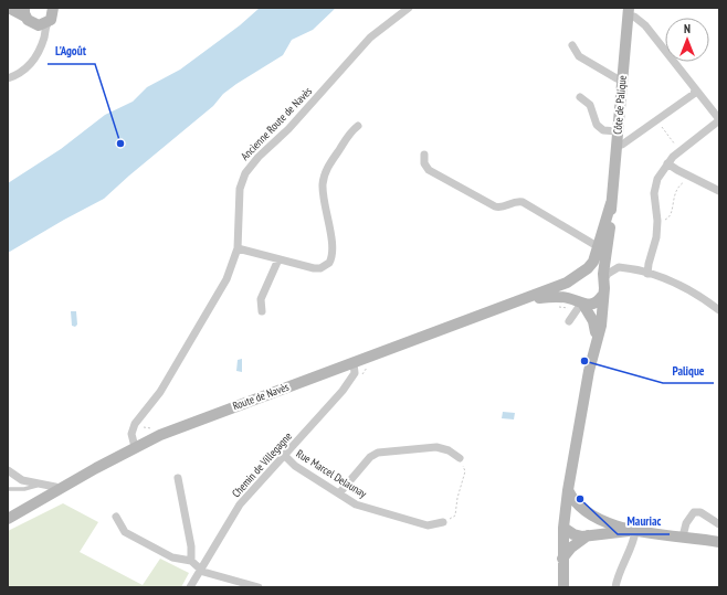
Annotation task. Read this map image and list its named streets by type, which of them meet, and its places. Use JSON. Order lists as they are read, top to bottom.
{
  "streets": {
    "main road": ["Côte de Palique", "Route de Navès"],
    "street": ["Ancienne Route de Navès", "Chemin de Villegagne", "Rue Marcel Delaunay"]
  },
  "crossings": [
    ["Côte de Palique", "Route de Navès"],
    ["Ancienne Route de Navès", "Route de Navès"],
    ["Route de Navès", "Chemin de Villegagne"],
    ["Chemin de Villegagne", "Rue Marcel Delaunay"]
  ],
  "places": ["L'Agoût", "Palique", "Mauriac"],
  "north": "top"
}
